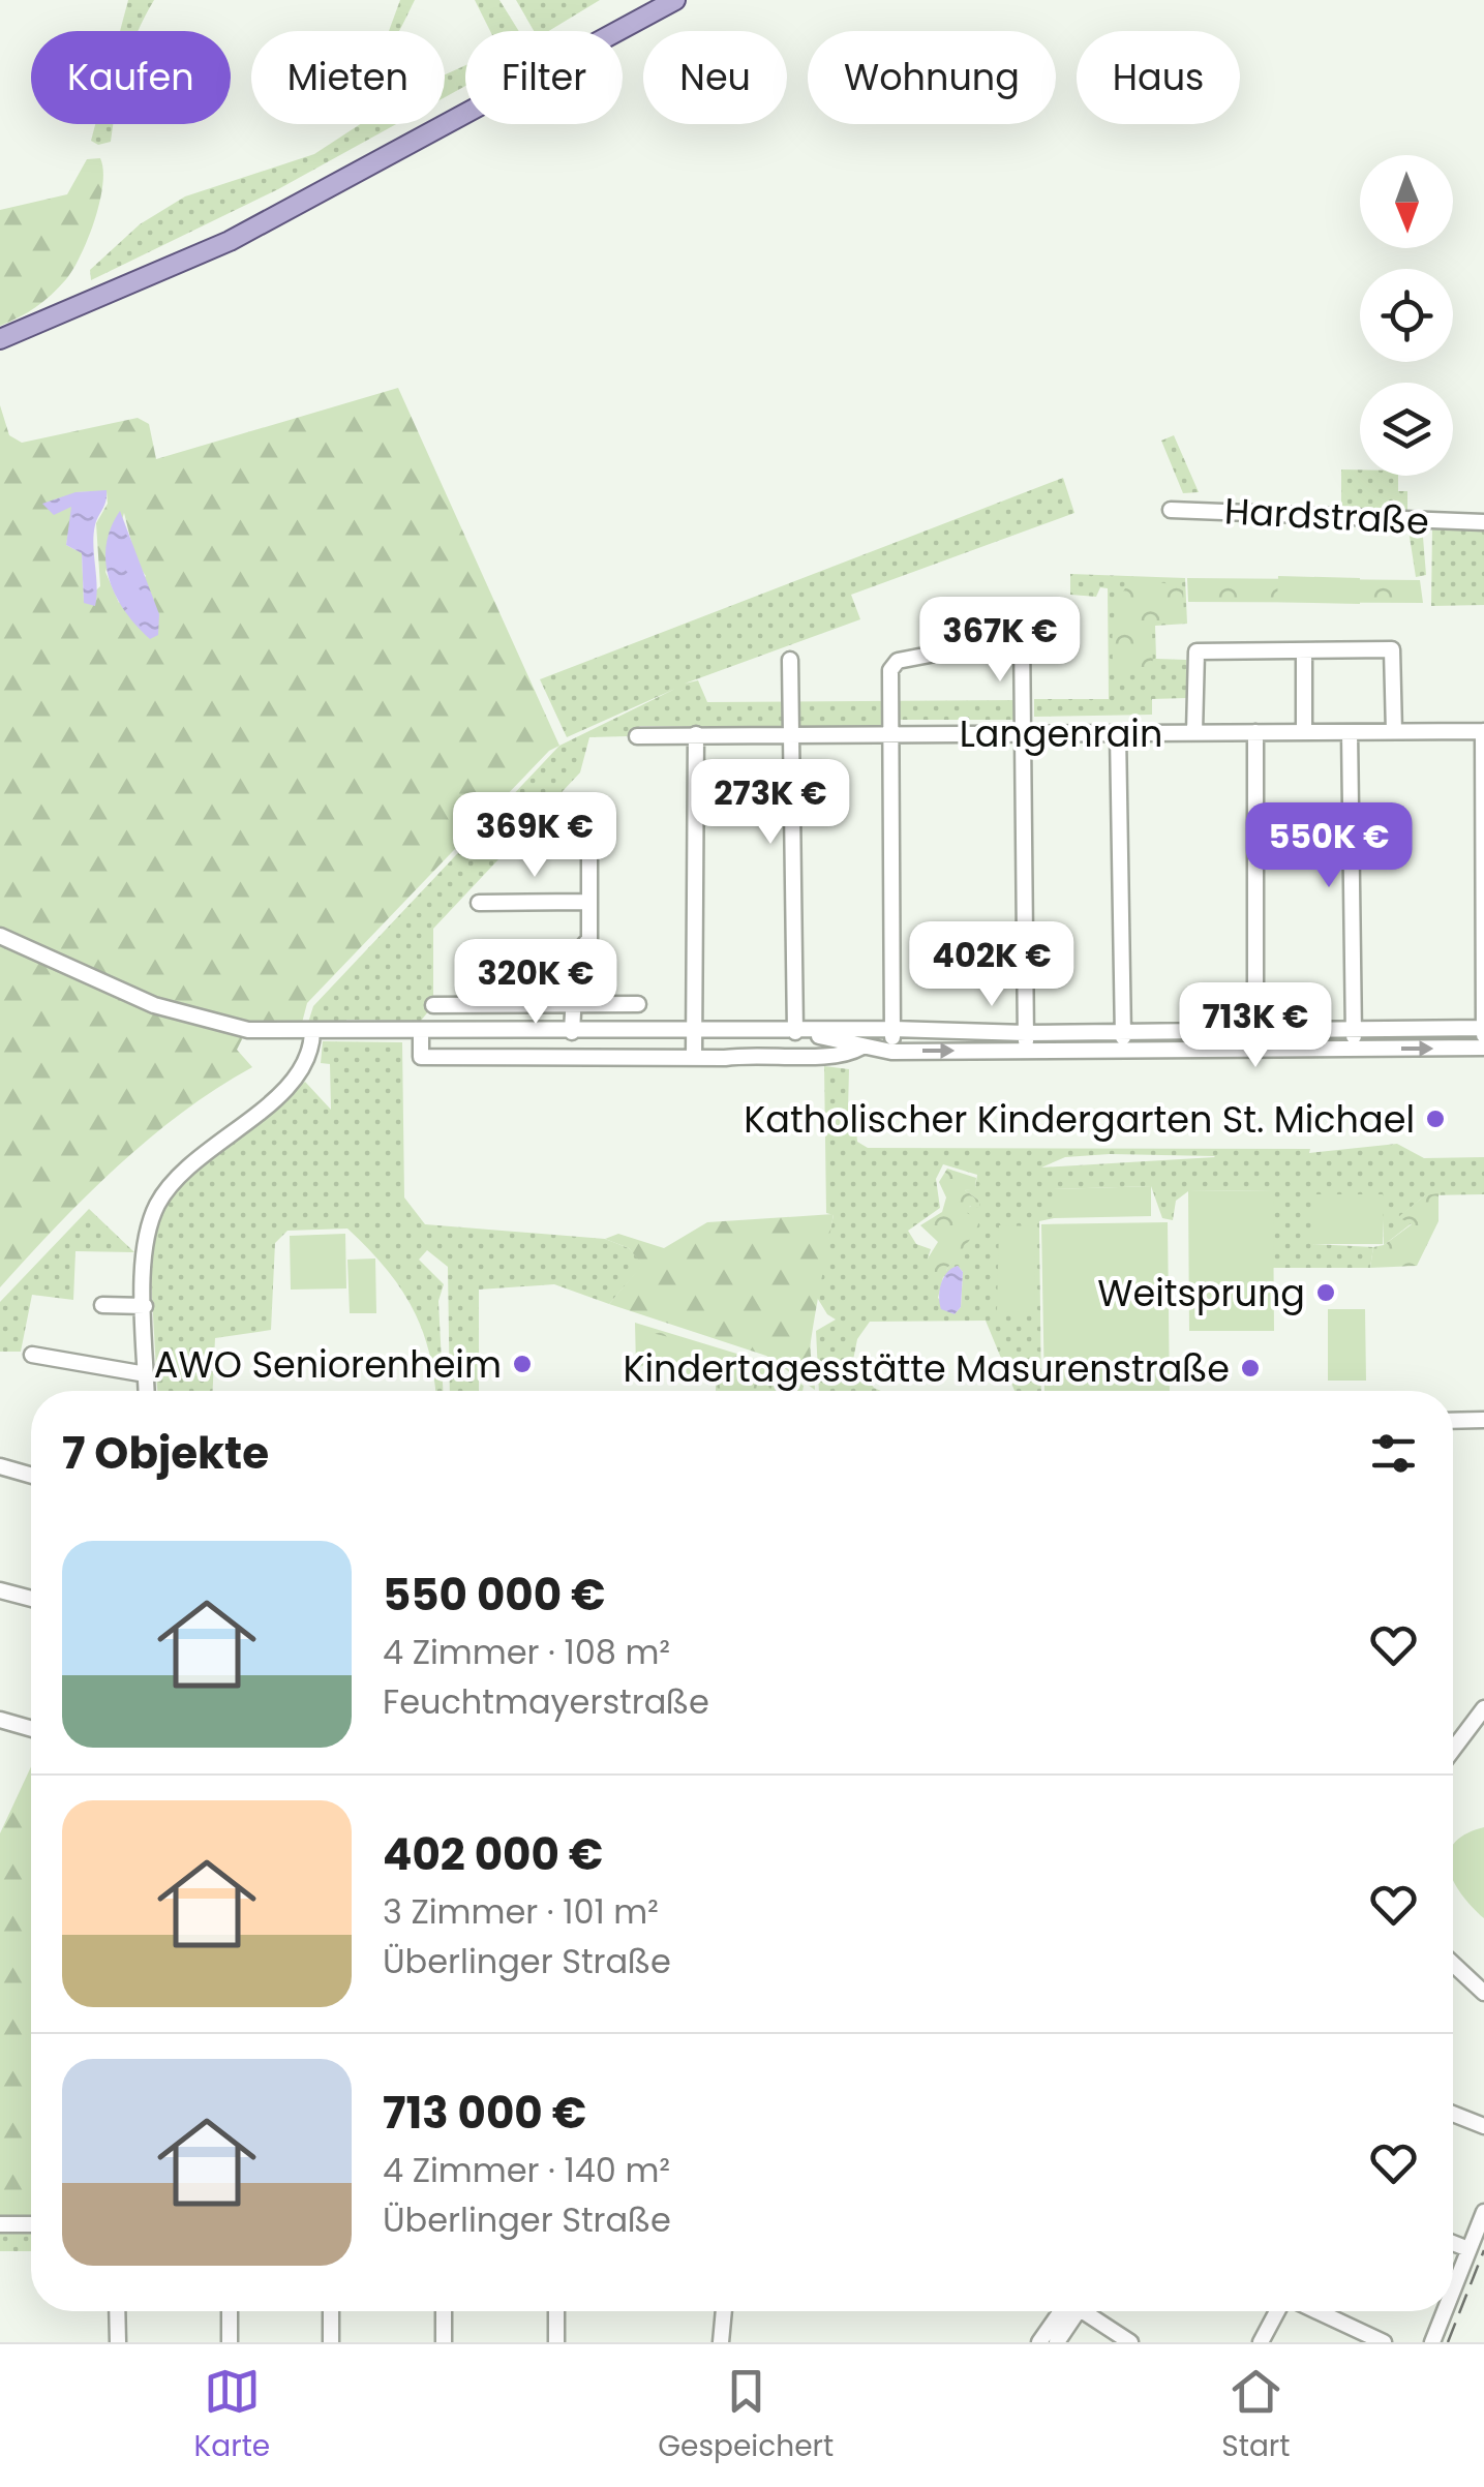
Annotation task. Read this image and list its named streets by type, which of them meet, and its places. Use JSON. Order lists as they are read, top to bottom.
{
  "streets": {
    "street": ["Hardstraße", "Langenrain"]
  },
  "places": [
    "Katholischer Kindergarten St. Michael",
    "Weitsprung",
    "AWO Seniorenheim",
    "Kindertagesstätte Masurenstraße"
  ],
  "north": "bottom",
  "page": {
    "chip": [
      "Kaufen",
      "Mieten",
      "Filter",
      "Neu",
      "Wohnung",
      "Haus"
    ],
    "price": [
      "367K €",
      "273K €",
      "369K €",
      "550K €",
      "402K €",
      "320K €",
      "713K €"
    ],
    "heading": "7 Objekte",
    "list": [
      {
        "name": "550 000 €",
        "note": "4 Zimmer · 108 m² · Feuchtmayerstraße"
      },
      {
        "name": "402 000 €",
        "note": "3 Zimmer · 101 m² · Überlinger Straße"
      },
      {
        "name": "713 000 €",
        "note": "4 Zimmer · 140 m² · Überlinger Straße"
      }
    ],
    "tabs": ["Karte", "Gespeichert", "Start"]
  }
}
